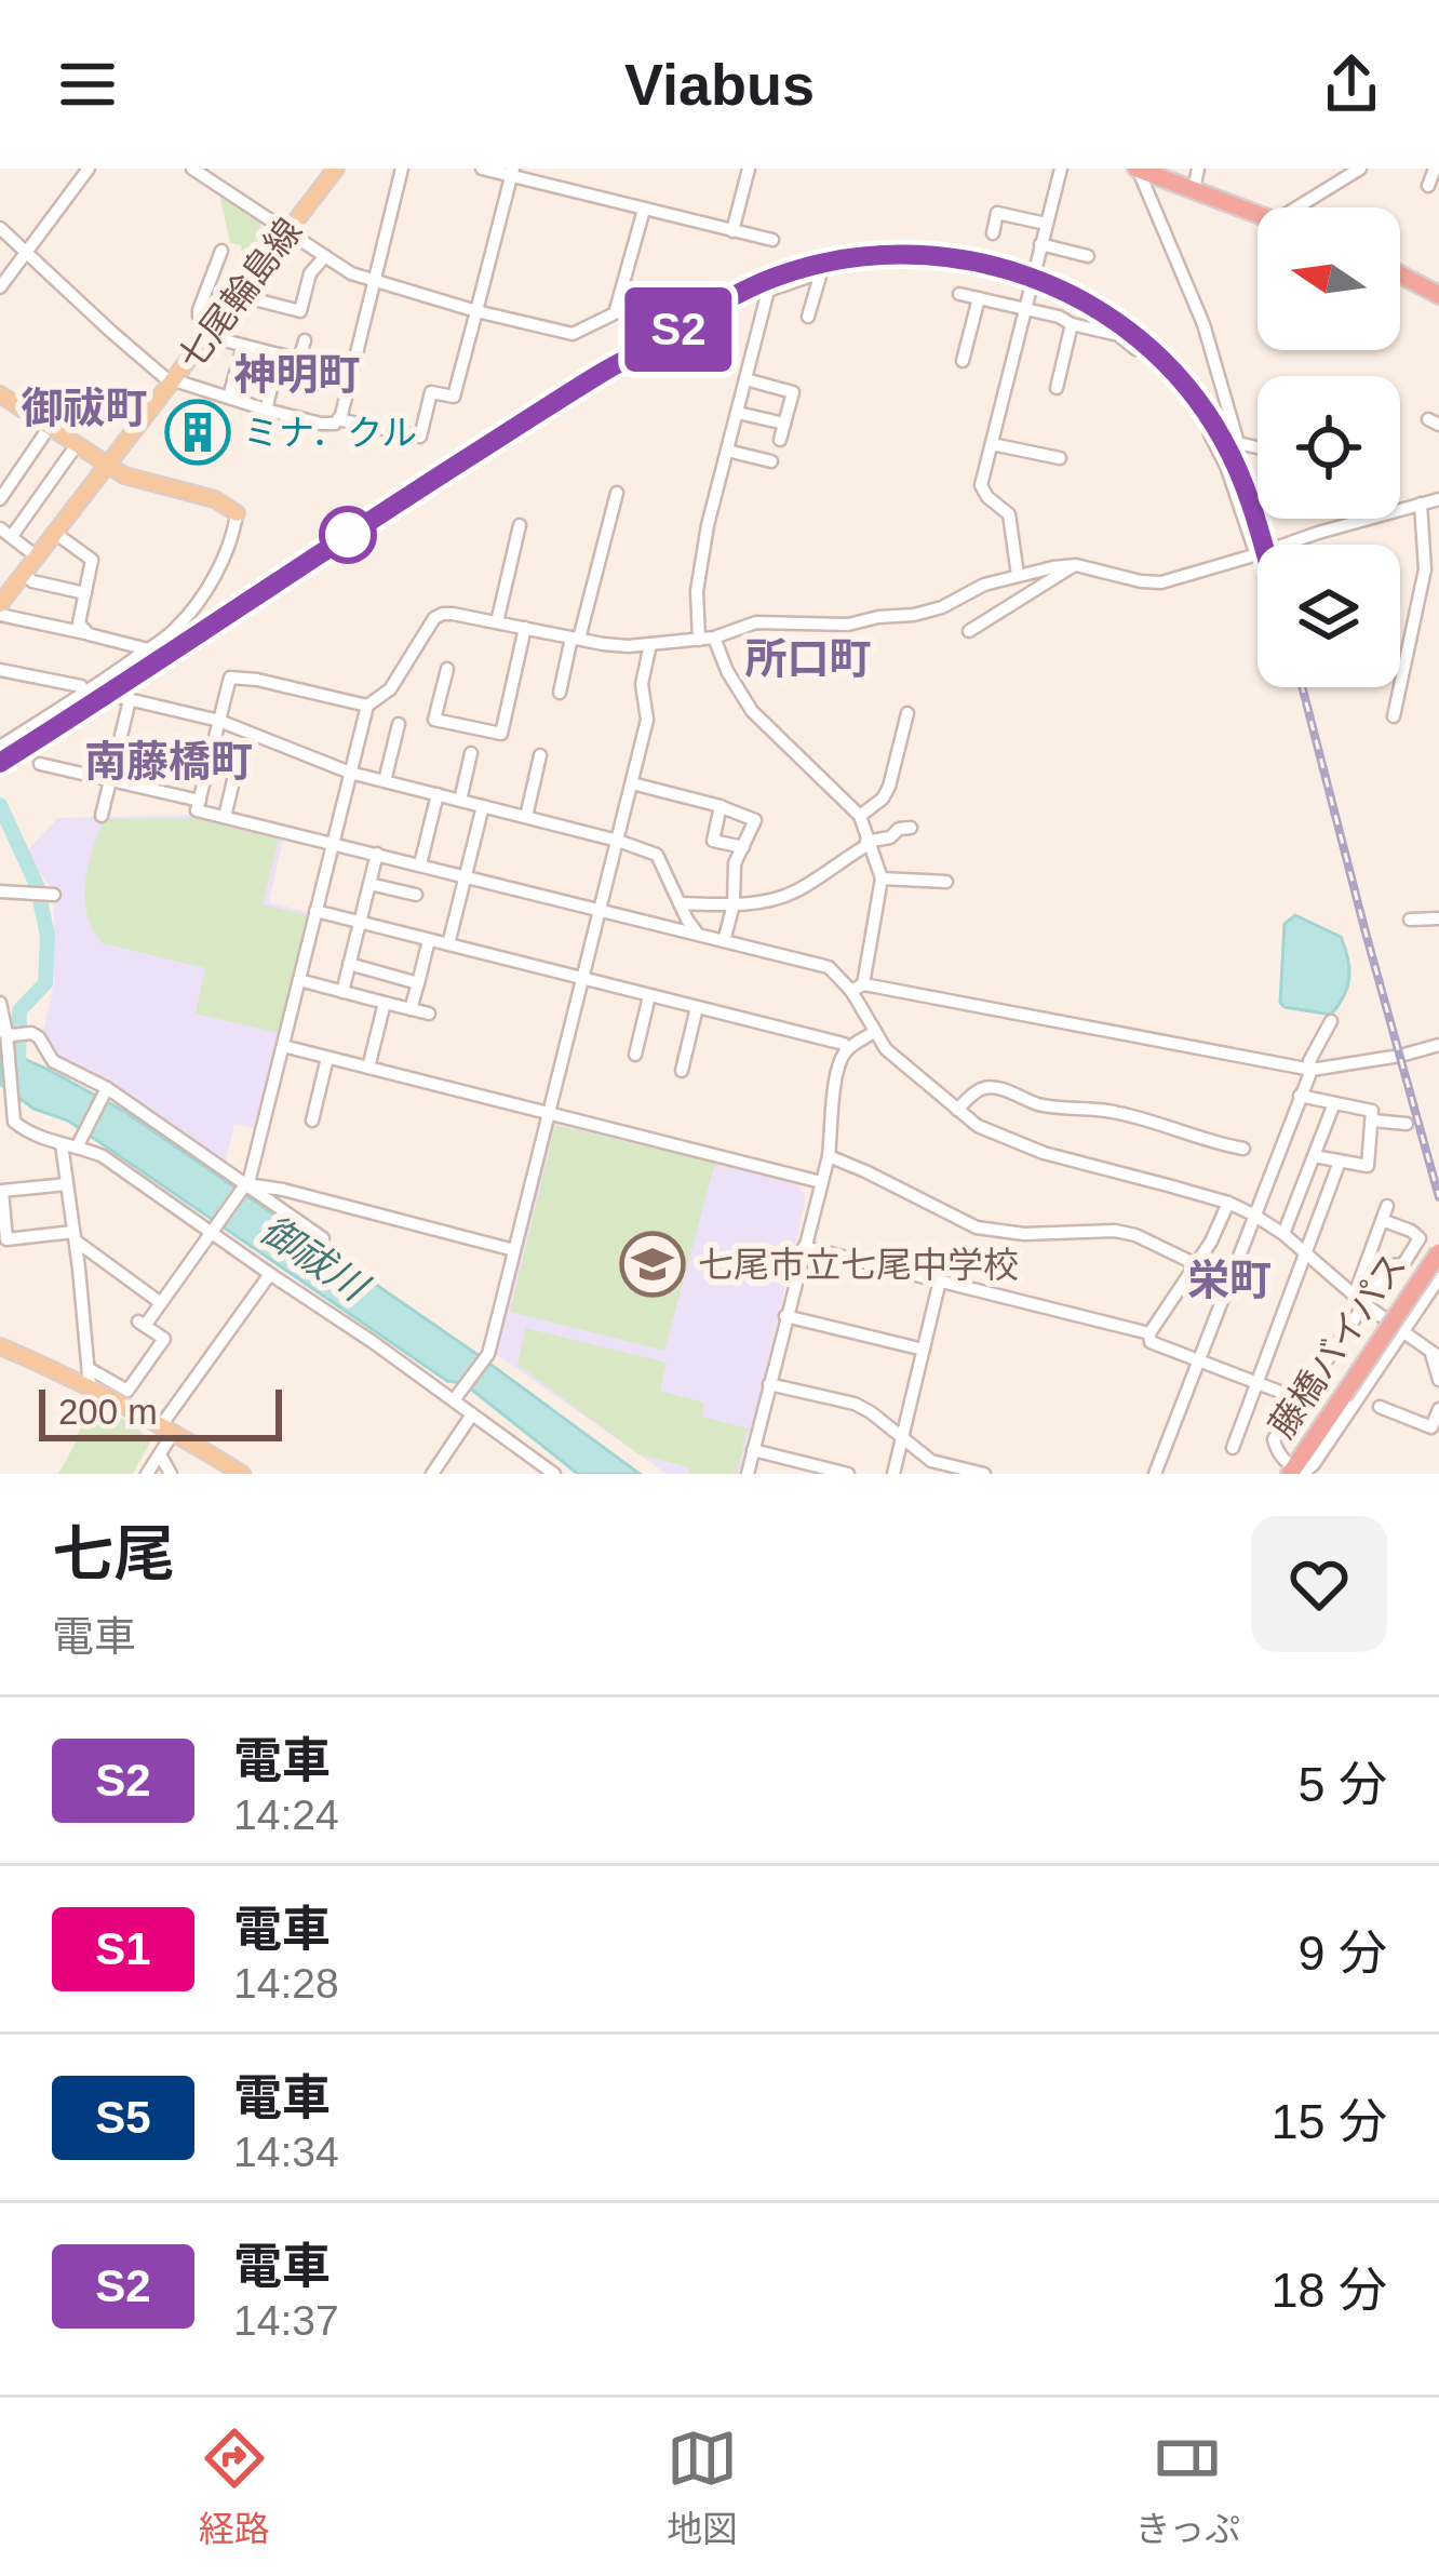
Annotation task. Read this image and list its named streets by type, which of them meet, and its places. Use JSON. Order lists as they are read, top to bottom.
{
  "streets": {
    "highway": ["藤橋バイパス"],
    "main road": ["七尾輪島線"]
  },
  "districts": [
    "神明町",
    "御祓町",
    "所口町",
    "南藤橋町",
    "栄町"
  ],
  "water": ["御祓川"],
  "places": {
    "building": ["ミナ．クル"],
    "school or university": ["七尾市立七尾中学校"]
  },
  "scale_bar": "200 m",
  "north": "left",
  "page": {
    "header": "Viabus",
    "on_map": "S2",
    "scale": "200 m",
    "heading": ["七尾", "電車"],
    "list": [
      {
        "mark": "S2",
        "name": "電車",
        "note": "14:24",
        "value": "5 分"
      },
      {
        "mark": "S1",
        "name": "電車",
        "note": "14:28",
        "value": "9 分"
      },
      {
        "mark": "S5",
        "name": "電車",
        "note": "14:34",
        "value": "15 分"
      },
      {
        "mark": "S2",
        "name": "電車",
        "note": "14:37",
        "value": "18 分"
      }
    ],
    "tabs": ["経路", "地図", "きっぷ"]
  }
}
